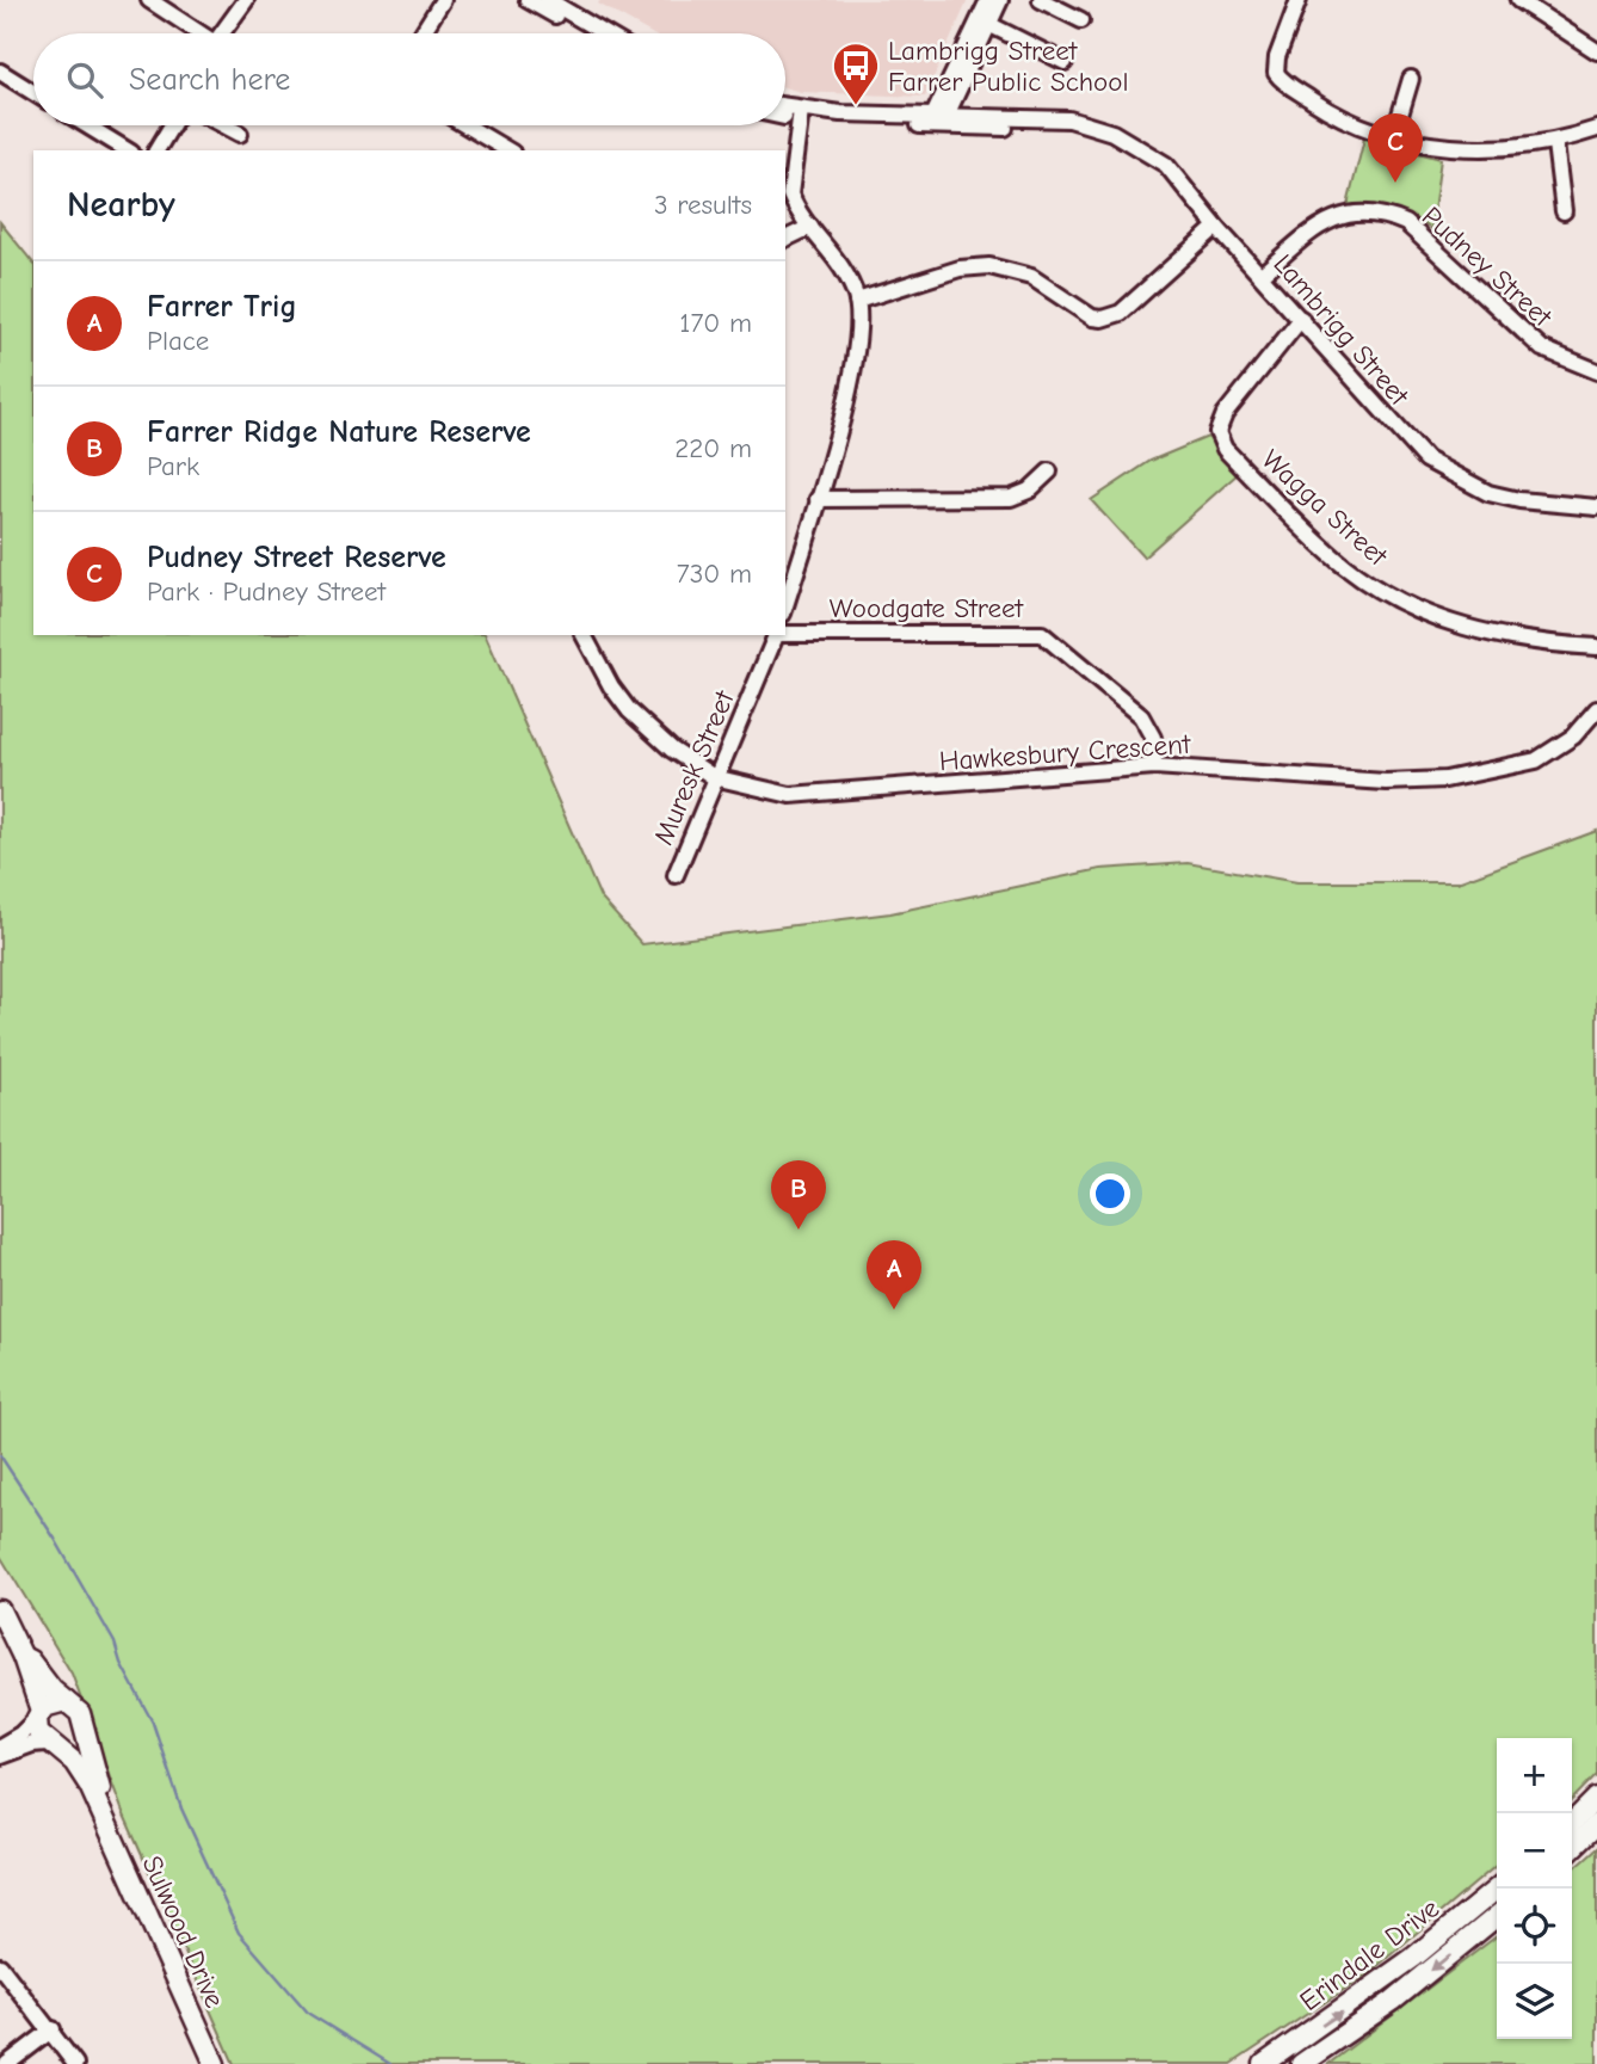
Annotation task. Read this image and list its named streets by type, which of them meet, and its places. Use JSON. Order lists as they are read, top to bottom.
{
  "streets": {
    "main road": ["Sulwood Drive", "Erindale Drive"],
    "street": [
      "Pudney Street",
      "Lambrigg Street",
      "Wagga Street",
      "Woodgate Street",
      "Hawkesbury Crescent",
      "Muresk Street"
    ]
  },
  "crossings": [
    ["Pudney Street", "Lambrigg Street"],
    ["Lambrigg Street", "Wagga Street"],
    ["Woodgate Street", "Hawkesbury Crescent"],
    ["Hawkesbury Crescent", "Muresk Street"]
  ],
  "places": {
    "bus stop": ["Lambrigg Street Farrer Public School"]
  },
  "page": {
    "search": "Search here",
    "pins": ["C", "B", "A"],
    "heading": ["Nearby", "3 results"],
    "list": [
      {
        "mark": "A",
        "name": "Farrer Trig",
        "note": "Place",
        "value": "170 m"
      },
      {
        "mark": "B",
        "name": "Farrer Ridge Nature Reserve",
        "note": "Park",
        "value": "220 m"
      },
      {
        "mark": "C",
        "name": "Pudney Street Reserve",
        "note": "Park · Pudney Street",
        "value": "730 m"
      }
    ],
    "map_buttons": ["+", "−"]
  }
}
